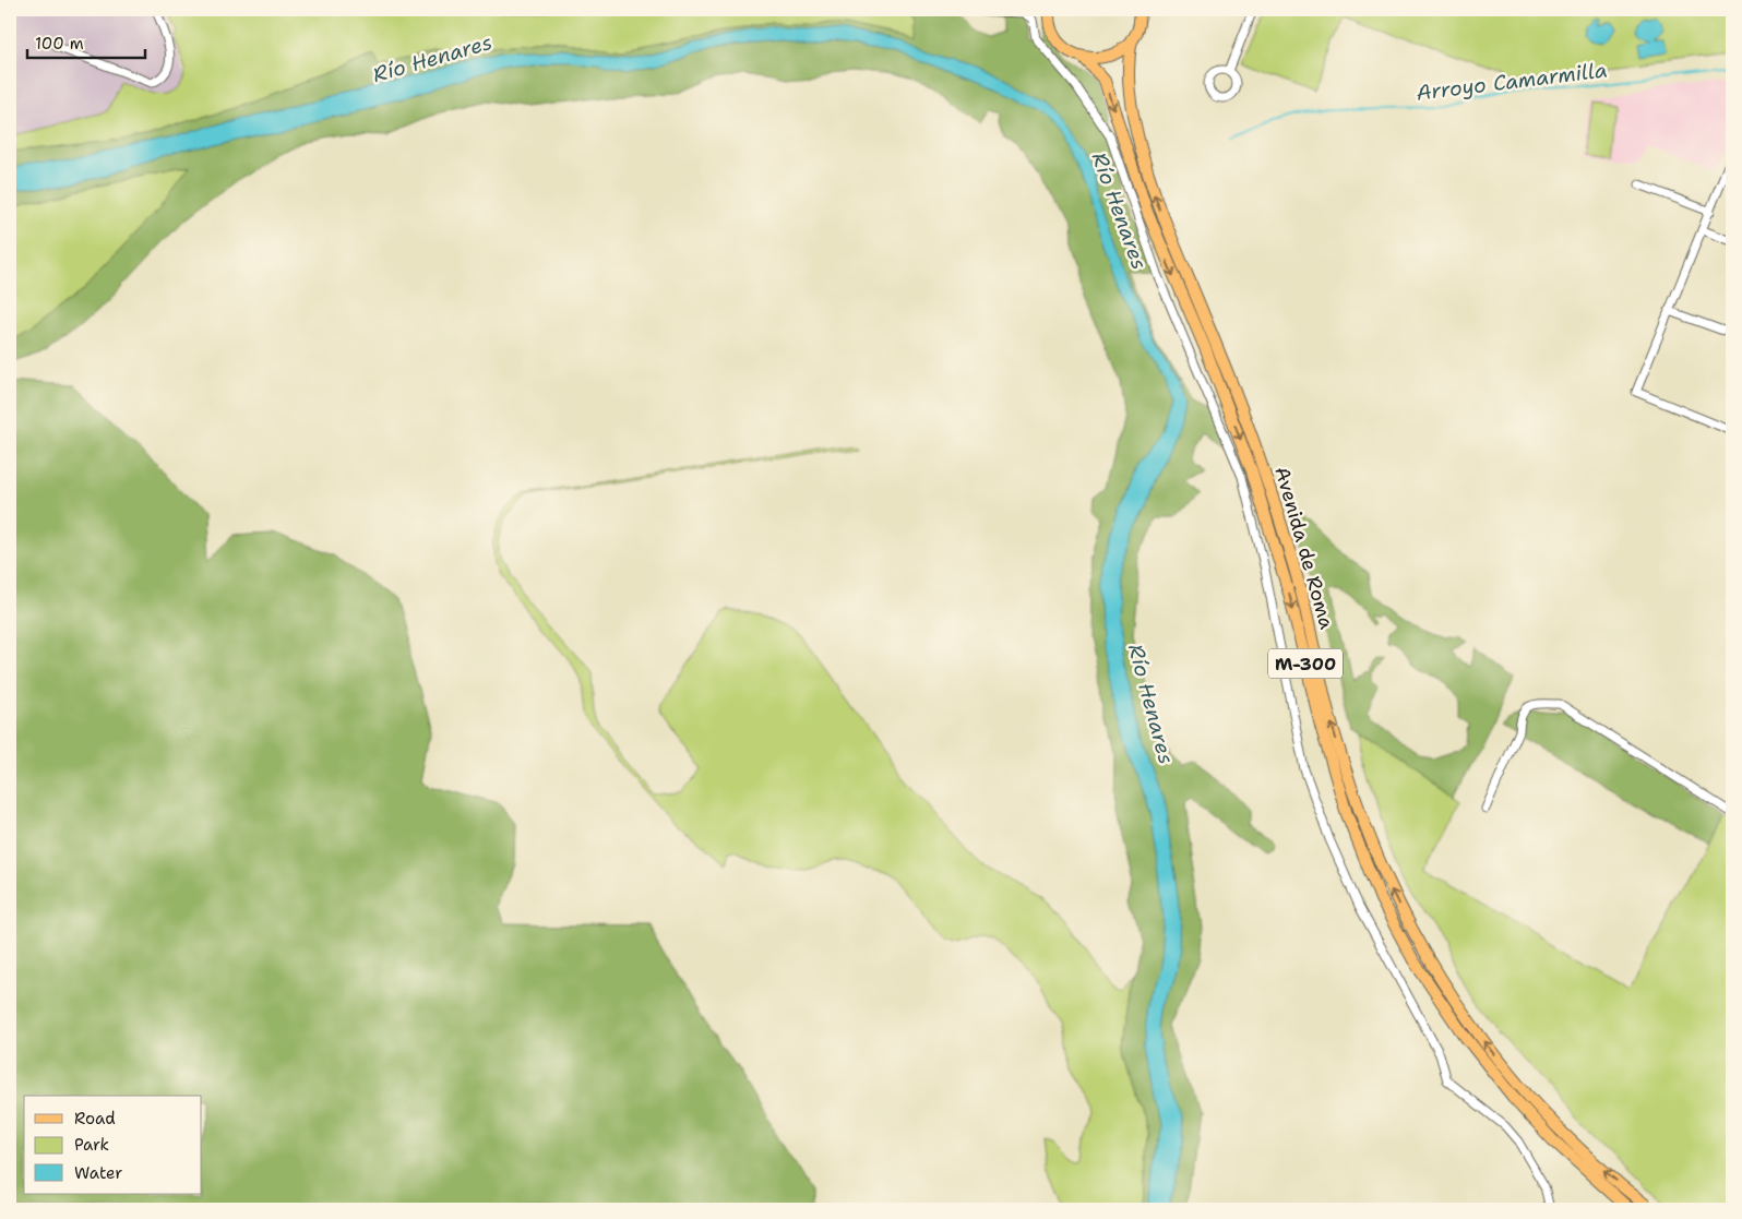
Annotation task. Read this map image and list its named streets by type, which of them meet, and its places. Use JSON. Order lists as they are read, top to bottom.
{
  "streets": {
    "main road": ["Avenida de Roma", "M-300"]
  },
  "crossings": [
    ["Avenida de Roma", "M-300"]
  ],
  "water": ["Río Henares", "Arroyo Camarmilla"],
  "legend": ["Road", "Park", "Water"],
  "scale_bar": "100 m"
}
